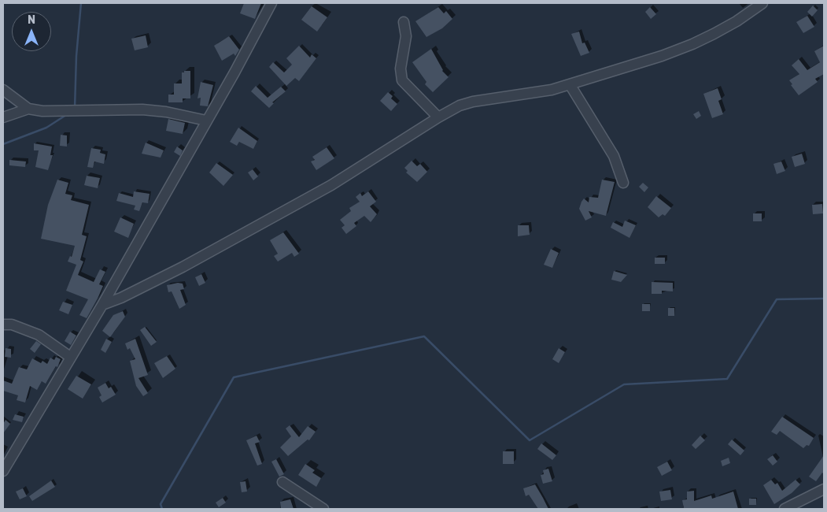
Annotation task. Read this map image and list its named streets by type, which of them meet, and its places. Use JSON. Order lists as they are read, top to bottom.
{
  "north": "top"
}
